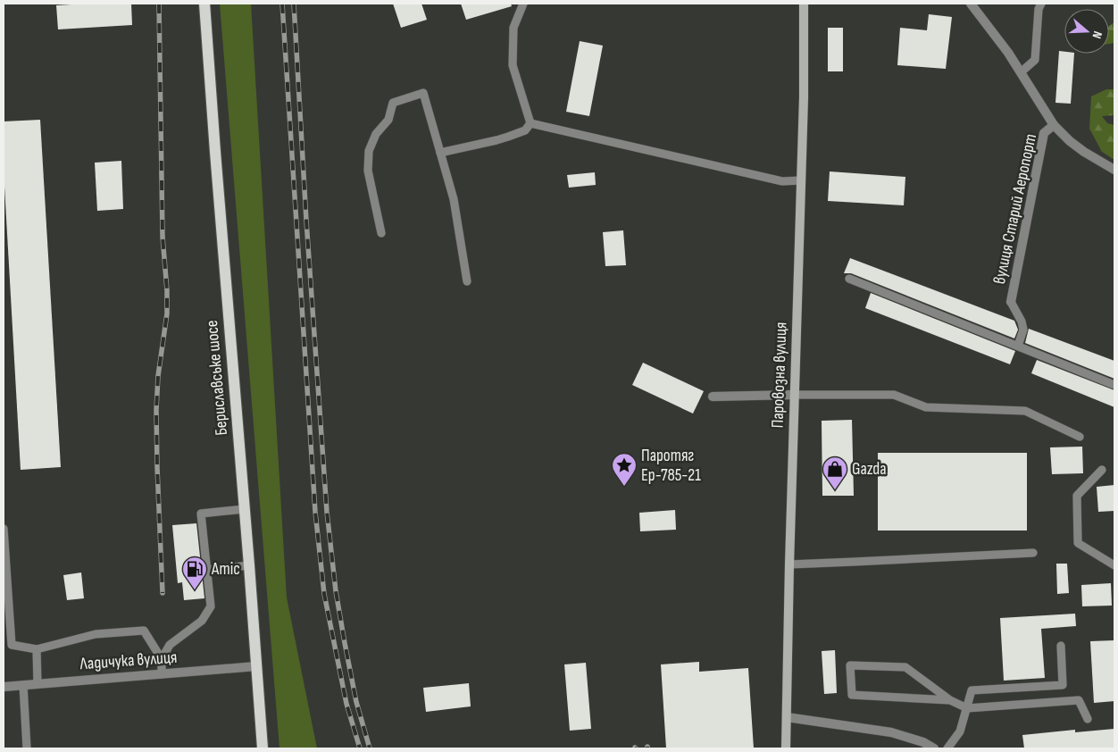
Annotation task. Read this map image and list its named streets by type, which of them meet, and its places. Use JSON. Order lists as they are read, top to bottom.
{
  "streets": {
    "main road": ["Паровозна вулиця", "Бериславське шосе"],
    "street": ["вулиця Старий Аеропорт", "Ладичука вулиця"]
  },
  "crossings": [
    ["Бериславське шосе", "Ладичука вулиця"]
  ],
  "places": {
    "place": ["Паротяг Ер-785-21"],
    "shop": ["Gazda"],
    "fuel station": ["Amic"]
  },
  "north": "right"
}
